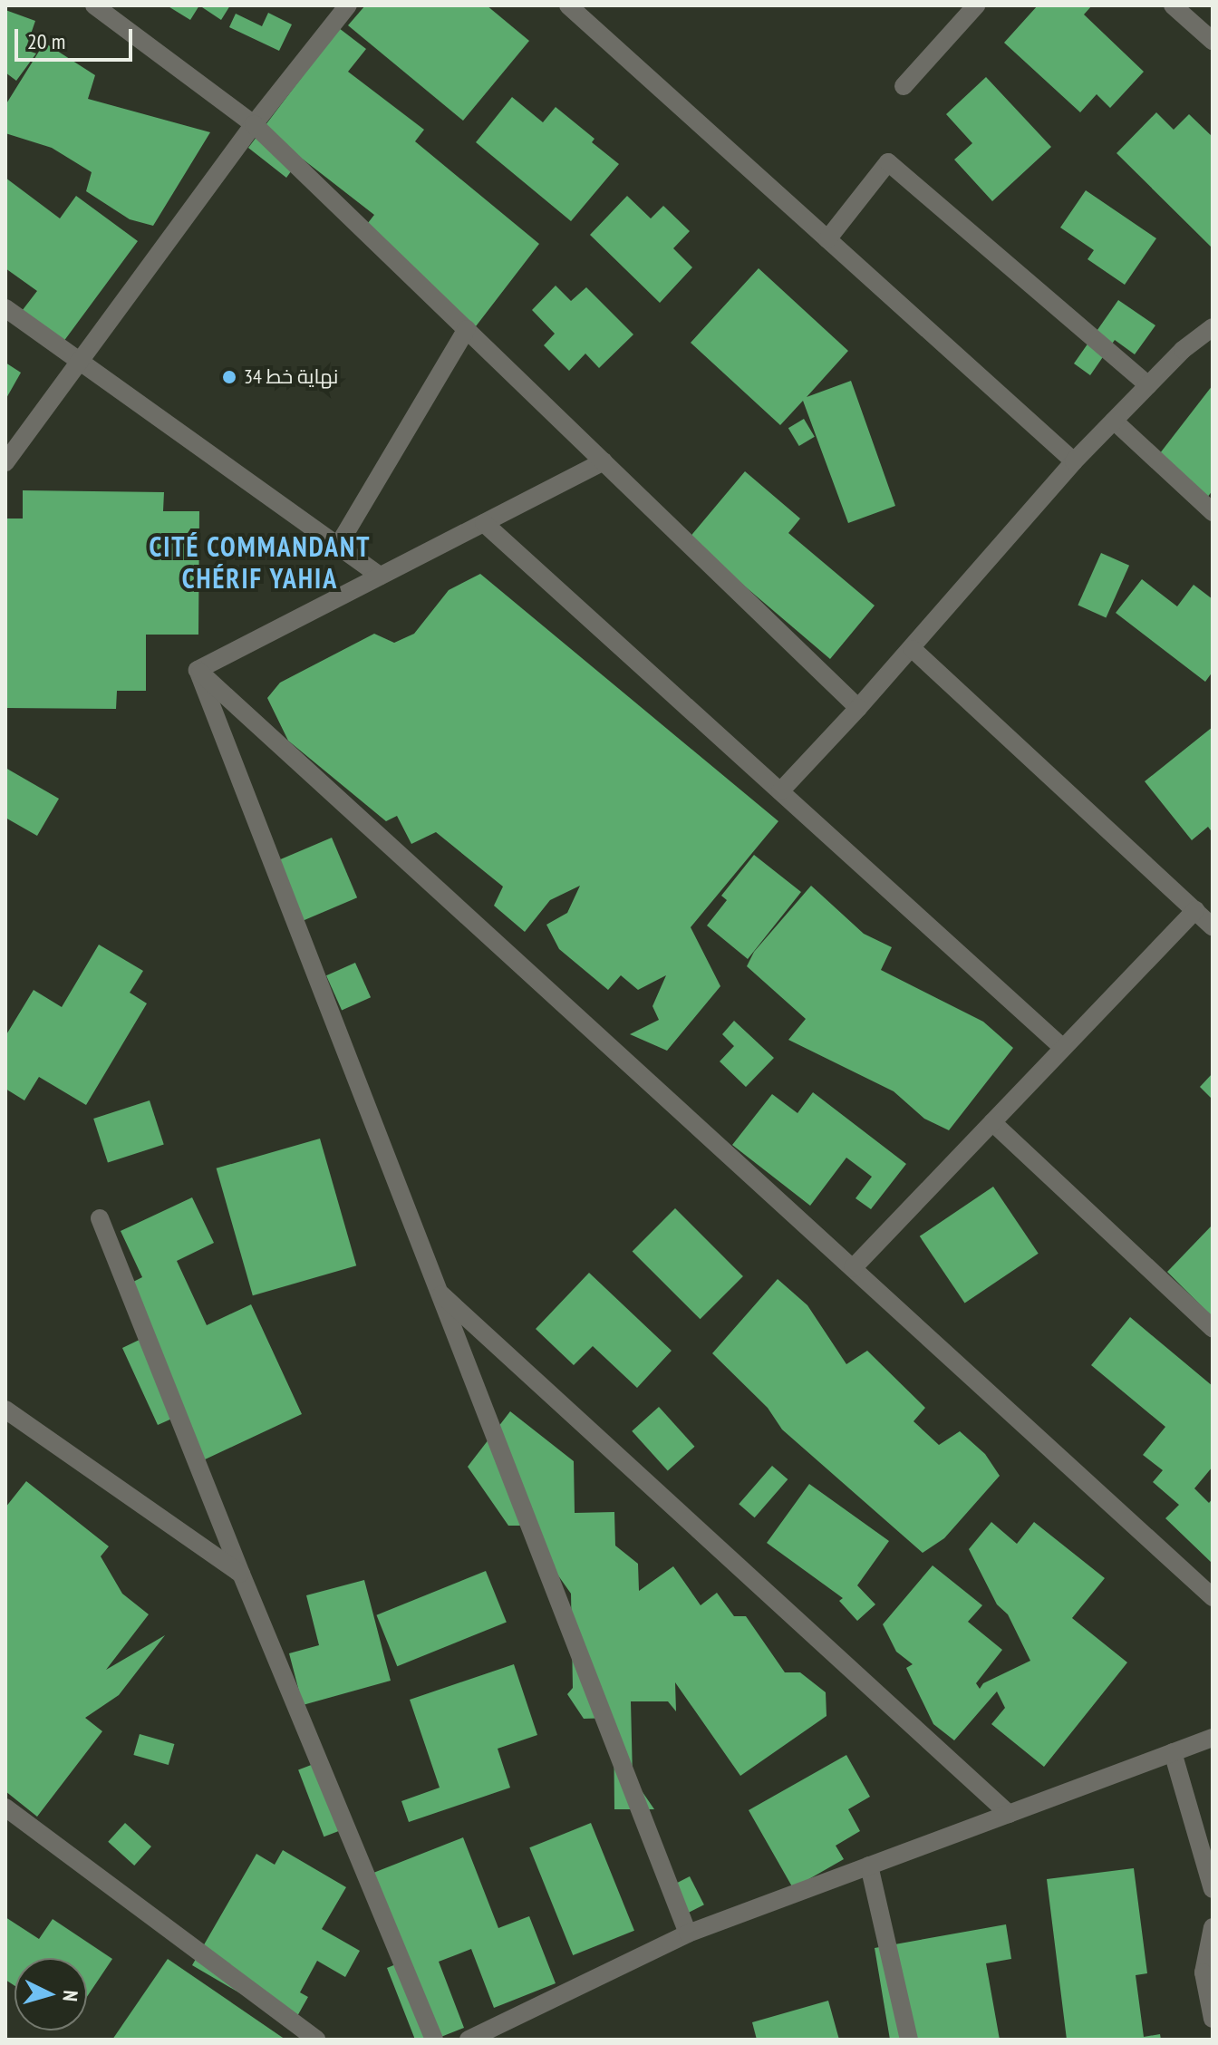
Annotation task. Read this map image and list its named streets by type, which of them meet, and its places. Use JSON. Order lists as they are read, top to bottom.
{
  "districts": ["CITÉ COMMANDANT CHÉRIF YAHIA"],
  "places": ["نهاية خط 34"],
  "scale_bar": "20 m",
  "north": "right"
}
